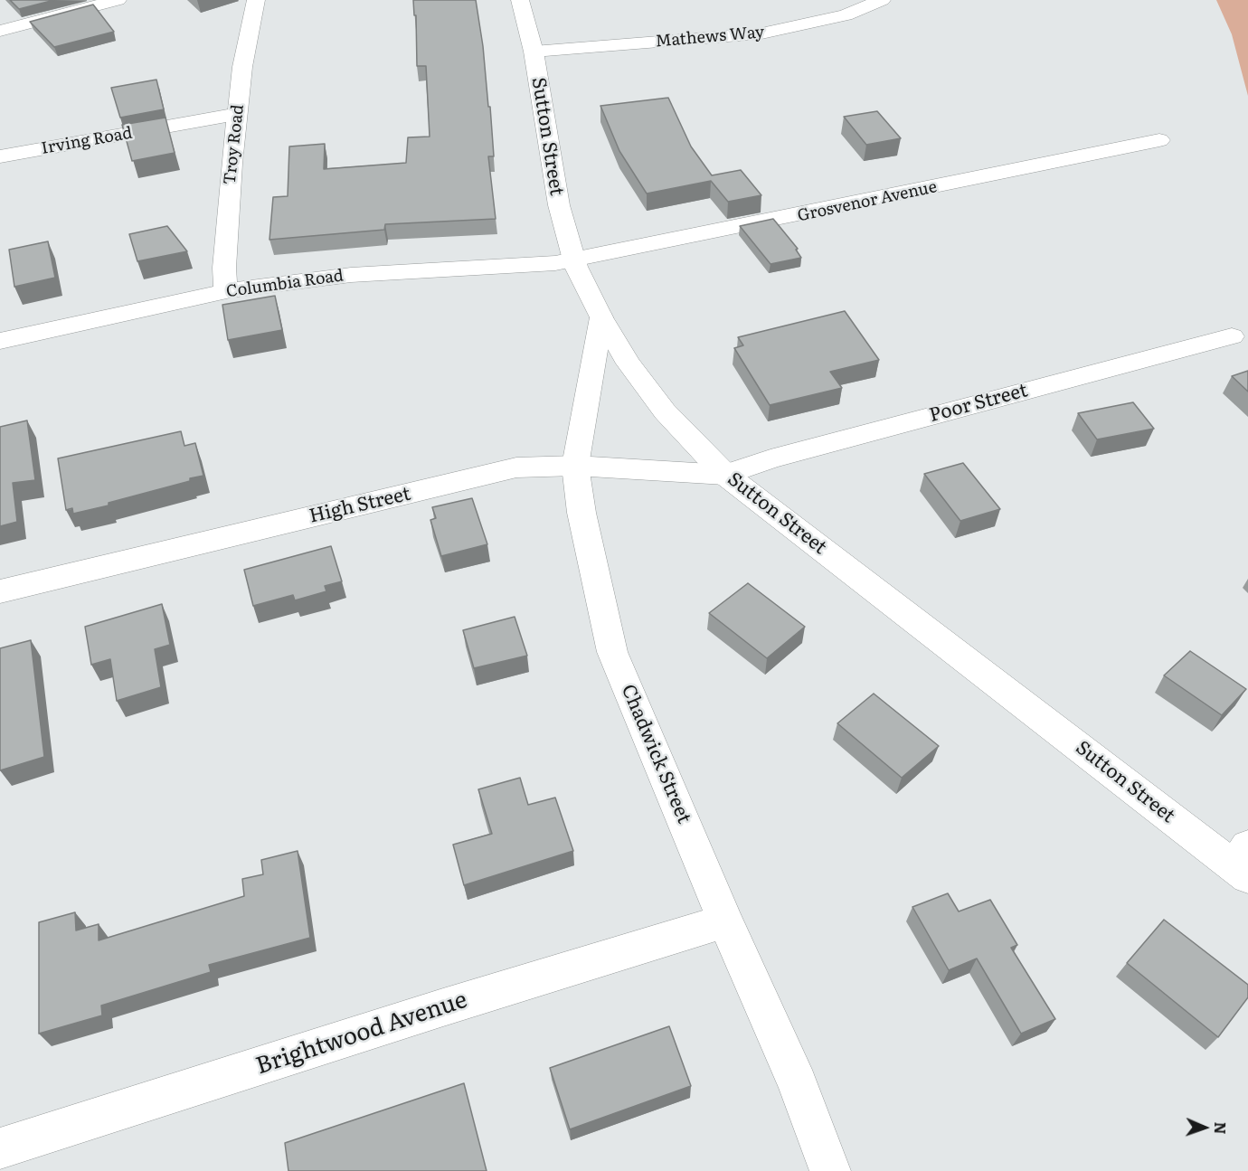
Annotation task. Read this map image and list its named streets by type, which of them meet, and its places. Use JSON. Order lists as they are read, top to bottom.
{
  "streets": {
    "main road": [
      "Mathews Way",
      "Sutton Street",
      "Irving Road",
      "Troy Road",
      "Grosvenor Avenue",
      "Columbia Road",
      "Poor Street",
      "High Street",
      "Chadwick Street",
      "Brightwood Avenue"
    ]
  },
  "crossings": [
    ["Mathews Way", "Sutton Street"],
    ["Sutton Street", "Grosvenor Avenue"],
    ["Sutton Street", "Columbia Road"],
    ["Sutton Street", "Poor Street"],
    ["Sutton Street", "High Street"],
    ["Sutton Street", "Chadwick Street"],
    ["Irving Road", "Troy Road"],
    ["Troy Road", "Columbia Road"],
    ["Grosvenor Avenue", "Columbia Road"],
    ["Poor Street", "High Street"],
    ["High Street", "Chadwick Street"],
    ["Chadwick Street", "Brightwood Avenue"]
  ],
  "north": "right"
}
